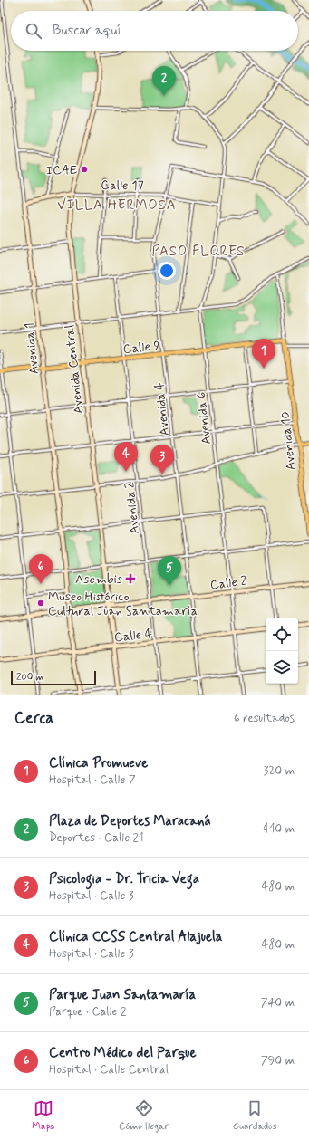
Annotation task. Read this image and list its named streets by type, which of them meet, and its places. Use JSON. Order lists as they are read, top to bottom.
{
  "streets": {
    "main road": ["Calle 9", "Avenida 10"],
    "street": [
      "Calle 17",
      "Avenida 1",
      "Avenida Central",
      "Avenida 4",
      "Avenida 6",
      "Avenida 2",
      "Calle 2",
      "Calle 4"
    ]
  },
  "crossings": [
    ["Calle 17", "Avenida 1"],
    ["Calle 17", "Avenida Central"],
    ["Calle 17", "Avenida 4"],
    ["Calle 17", "Avenida 6"],
    ["Calle 9", "Avenida 1"],
    ["Calle 9", "Avenida Central"],
    ["Calle 9", "Avenida 4"],
    ["Calle 9", "Avenida 6"],
    ["Calle 9", "Avenida 10"],
    ["Calle 9", "Avenida 2"],
    ["Avenida 1", "Calle 2"],
    ["Avenida 1", "Calle 4"],
    ["Avenida Central", "Calle 2"],
    ["Avenida Central", "Calle 4"],
    ["Avenida 4", "Avenida 6"],
    ["Avenida 4", "Calle 2"],
    ["Avenida 4", "Calle 4"],
    ["Avenida 6", "Calle 2"],
    ["Avenida 6", "Calle 4"],
    ["Avenida 2", "Calle 2"],
    ["Avenida 2", "Calle 4"]
  ],
  "districts": ["VILLA HERMOSA", "PASO FLORES"],
  "places": {
    "other": ["ICAE", "Museo Histórico Cultural Juan Santamaría"],
    "health": ["Asembis"]
  },
  "scale_bar": "200 m",
  "page": {
    "search": "Buscar aquí",
    "pins": [
      "2",
      "1",
      "4",
      "3",
      "6",
      "5"
    ],
    "scale": "200 m",
    "heading": ["Cerca", "6 resultados"],
    "list": [
      {
        "mark": "1",
        "name": "Clínica Promueve",
        "note": "Hospital · Calle 7",
        "value": "320 m"
      },
      {
        "mark": "2",
        "name": "Plaza de Deportes Maracaná",
        "note": "Deportes · Calle 21",
        "value": "410 m"
      },
      {
        "mark": "3",
        "name": "Psicologia - Dr. Tricia Vega",
        "note": "Hospital · Calle 3",
        "value": "480 m"
      },
      {
        "mark": "4",
        "name": "Clínica CCSS Central Alajuela",
        "note": "Hospital · Calle 3",
        "value": "480 m"
      },
      {
        "mark": "5",
        "name": "Parque Juan Santamaría",
        "note": "Parque · Calle 2",
        "value": "740 m"
      },
      {
        "mark": "6",
        "name": "Centro Médico del Parque",
        "note": "Hospital · Calle Central",
        "value": "790 m"
      }
    ],
    "nav": ["Mapa", "Cómo llegar", "Guardados"]
  }
}
